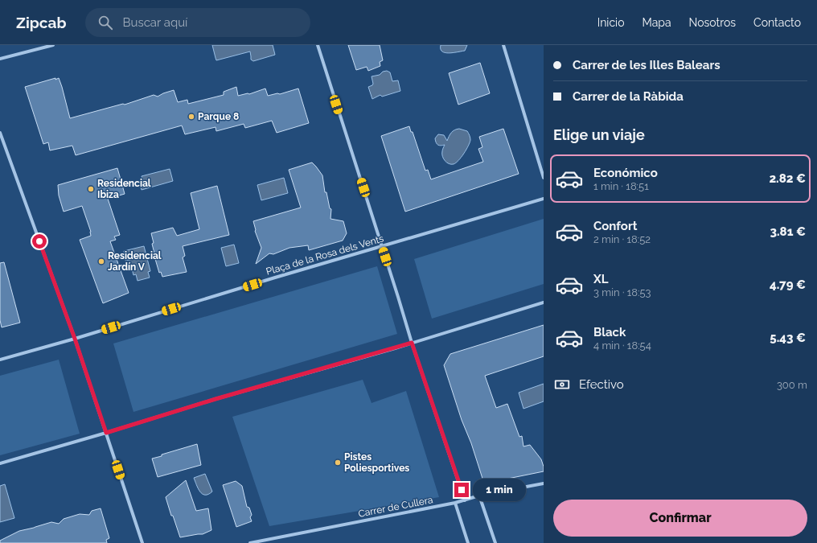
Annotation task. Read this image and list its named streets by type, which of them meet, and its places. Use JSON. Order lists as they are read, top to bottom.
{
  "streets": {
    "street": ["Plaça de la Rosa dels Vents", "Carrer de Cullera"]
  },
  "places": [
    "Parque 8",
    "Residencial Ibiza",
    "Residencial Jardín V",
    "Pistes Poliesportives"
  ],
  "page": {
    "header": "Zipcab",
    "search": "Buscar aquí",
    "nav": [
      "Inicio",
      "Mapa",
      "Nosotros",
      "Contacto"
    ],
    "banner": ["Carrer de les Illes Balears", "Carrer de la Ràbida"],
    "heading": "Elige un viaje",
    "list": [
      {
        "name": "Económico",
        "note": "1 min · 18:51",
        "value": "2.82 €"
      },
      {
        "name": "Confort",
        "note": "2 min · 18:52",
        "value": "3.81 €"
      },
      {
        "name": "XL",
        "note": "3 min · 18:53",
        "value": "4.79 €"
      },
      {
        "name": "Black",
        "note": "4 min · 18:54",
        "value": "5.43 €"
      }
    ],
    "pay": ["Efectivo", "300 m"],
    "bubble": "1 min",
    "buttons": "Confirmar"
  }
}
